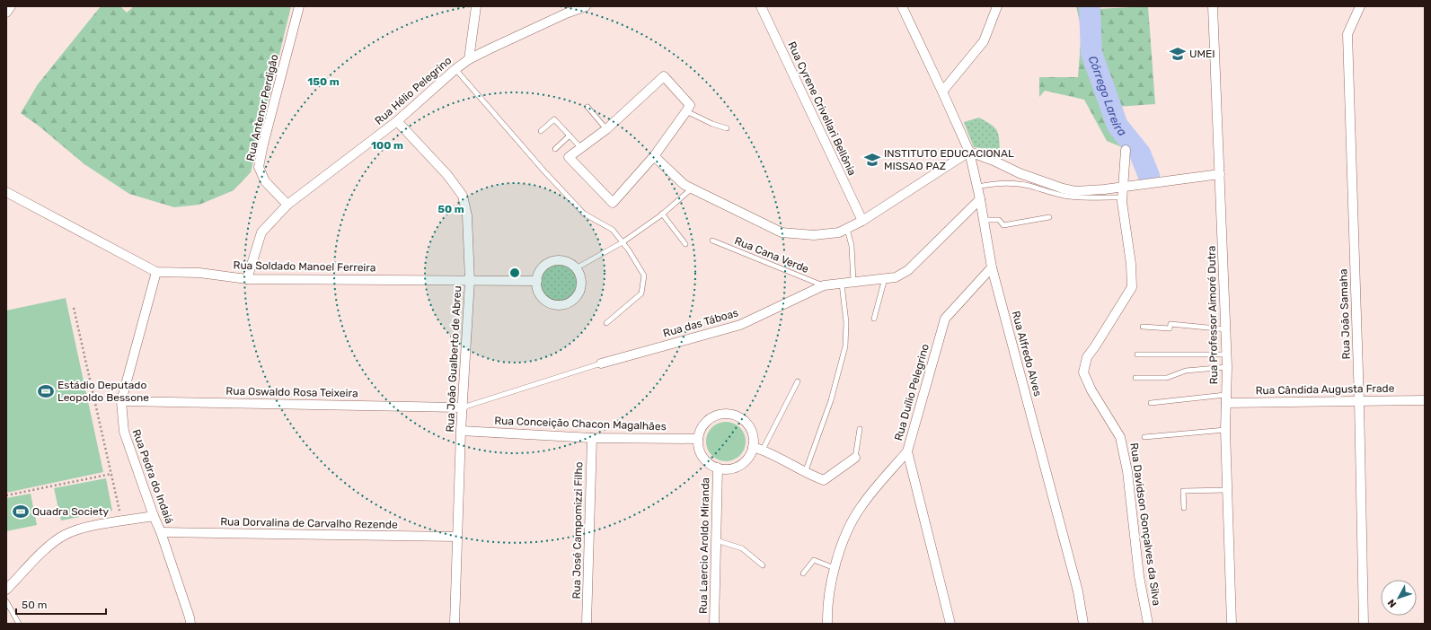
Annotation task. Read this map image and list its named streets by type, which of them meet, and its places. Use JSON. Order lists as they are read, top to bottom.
{
  "streets": {
    "street": [
      "Rua Hélio Pelegrino",
      "Rua Antenor Perdigão",
      "Rua Cyrene Crivellari Bellônia",
      "Rua Soldado Manoel Ferreira",
      "Rua João Samaha",
      "Rua Professor Aimoré Dutra",
      "Rua das Táboas",
      "Rua Alfredo Alves",
      "Rua João Gualberto de Abreu",
      "Rua Cândida Augusta Frade",
      "Rua Oswaldo Rosa Teixeira",
      "Rua Duílio Pelegrino",
      "Rua Conceição Chacon Magalhães",
      "Rua Pedra do Indaiá",
      "Rua Dorvalina de Carvalho Rezende",
      "Rua Davidson Gonçalves da Silva",
      "Rua José Campomizzi Filho",
      "Rua Laercio Aroldo Miranda"
    ],
    "lane": ["Rua Cana Verde"]
  },
  "crossings": [
    ["Rua Hélio Pelegrino", "Rua Antenor Perdigão"],
    ["Rua Hélio Pelegrino", "Rua Soldado Manoel Ferreira"],
    ["Rua Hélio Pelegrino", "Rua João Gualberto de Abreu"],
    ["Rua Cana Verde", "Rua das Táboas"],
    ["Rua Soldado Manoel Ferreira", "Rua João Gualberto de Abreu"],
    ["Rua Soldado Manoel Ferreira", "Rua Pedra do Indaiá"],
    ["Rua João Samaha", "Rua Cândida Augusta Frade"],
    ["Rua Professor Aimoré Dutra", "Rua Cândida Augusta Frade"],
    ["Rua das Táboas", "Rua Alfredo Alves"],
    ["Rua das Táboas", "Rua João Gualberto de Abreu"],
    ["Rua das Táboas", "Rua Oswaldo Rosa Teixeira"],
    ["Rua Alfredo Alves", "Rua Duílio Pelegrino"],
    ["Rua João Gualberto de Abreu", "Rua Oswaldo Rosa Teixeira"],
    ["Rua João Gualberto de Abreu", "Rua Conceição Chacon Magalhães"],
    ["Rua João Gualberto de Abreu", "Rua Dorvalina de Carvalho Rezende"],
    ["Rua Oswaldo Rosa Teixeira", "Rua Pedra do Indaiá"],
    ["Rua Conceição Chacon Magalhães", "Rua José Campomizzi Filho"],
    ["Rua Conceição Chacon Magalhães", "Rua Laercio Aroldo Miranda"],
    ["Rua Pedra do Indaiá", "Rua Dorvalina de Carvalho Rezende"]
  ],
  "water": ["Córrego Lareira"],
  "places": {
    "school or university": ["UMEI", "INSTITUTO EDUCACIONAL MISSAO PAZ"],
    "sports": ["Estádio Deputado Leopoldo Bessone", "Quadra Society"]
  },
  "scale_bar": "50 m",
  "north": "bottom left",
  "rings": ["150 m", "100 m", "50 m"]
}
